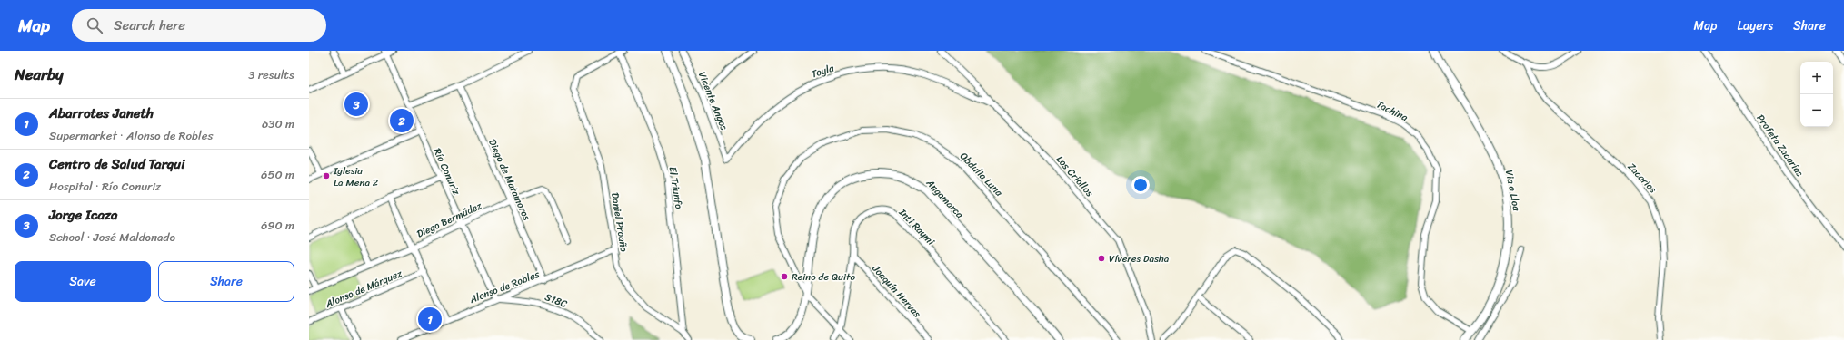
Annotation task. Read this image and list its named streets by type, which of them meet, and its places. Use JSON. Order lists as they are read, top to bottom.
{
  "streets": {
    "street": [
      "Toyla",
      "Vicente Angos",
      "Tachina",
      "Profeta Zacarías",
      "Río Conuriz",
      "Obdulia Luna",
      "Los Criollos",
      "Zacarias",
      "Diego de Matamoros",
      "El Triunfo",
      "Via a Lloa",
      "Angamarca",
      "Diego Bermúdez",
      "Daniel Proaño",
      "Inti Raymi",
      "Alonso de Robles",
      "Alonso de Márquez",
      "Joaquín Hervas",
      "S18C"
    ]
  },
  "crossings": [
    ["Toyla", "Vicente Angos"],
    ["Toyla", "Los Criollos"],
    ["Tachina", "Via a Lloa"],
    ["Río Conuriz", "Diego Bermúdez"],
    ["Río Conuriz", "Alonso de Robles"],
    ["Río Conuriz", "S18C"],
    ["Obdulia Luna", "Angamarca"],
    ["Obdulia Luna", "Inti Raymi"],
    ["Diego de Matamoros", "Diego Bermúdez"],
    ["Diego de Matamoros", "Alonso de Robles"],
    ["El Triunfo", "Daniel Proaño"],
    ["Daniel Proaño", "Alonso de Robles"],
    ["Inti Raymi", "Joaquín Hervas"],
    ["Alonso de Robles", "S18C"]
  ],
  "places": ["Iglesia La Mena 2", "Víveres Dasha", "Reino de Quito"],
  "page": {
    "header": "Map",
    "search": "Search here",
    "nav": ["Map", "Layers", "Share"],
    "heading": ["Nearby", "3 results"],
    "map_buttons": ["+", "−"],
    "pins": ["3", "2", "1"],
    "list": [
      {
        "mark": "1",
        "name": "Abarrotes Janeth",
        "note": "Supermarket · Alonso de Robles",
        "value": "630 m"
      },
      {
        "mark": "2",
        "name": "Centro de Salud Tarqui",
        "note": "Hospital · Río Conuriz",
        "value": "650 m"
      },
      {
        "mark": "3",
        "name": "Jorge Icaza",
        "note": "School · José Maldonado",
        "value": "690 m"
      }
    ],
    "buttons": ["Save", "Share"]
  }
}
